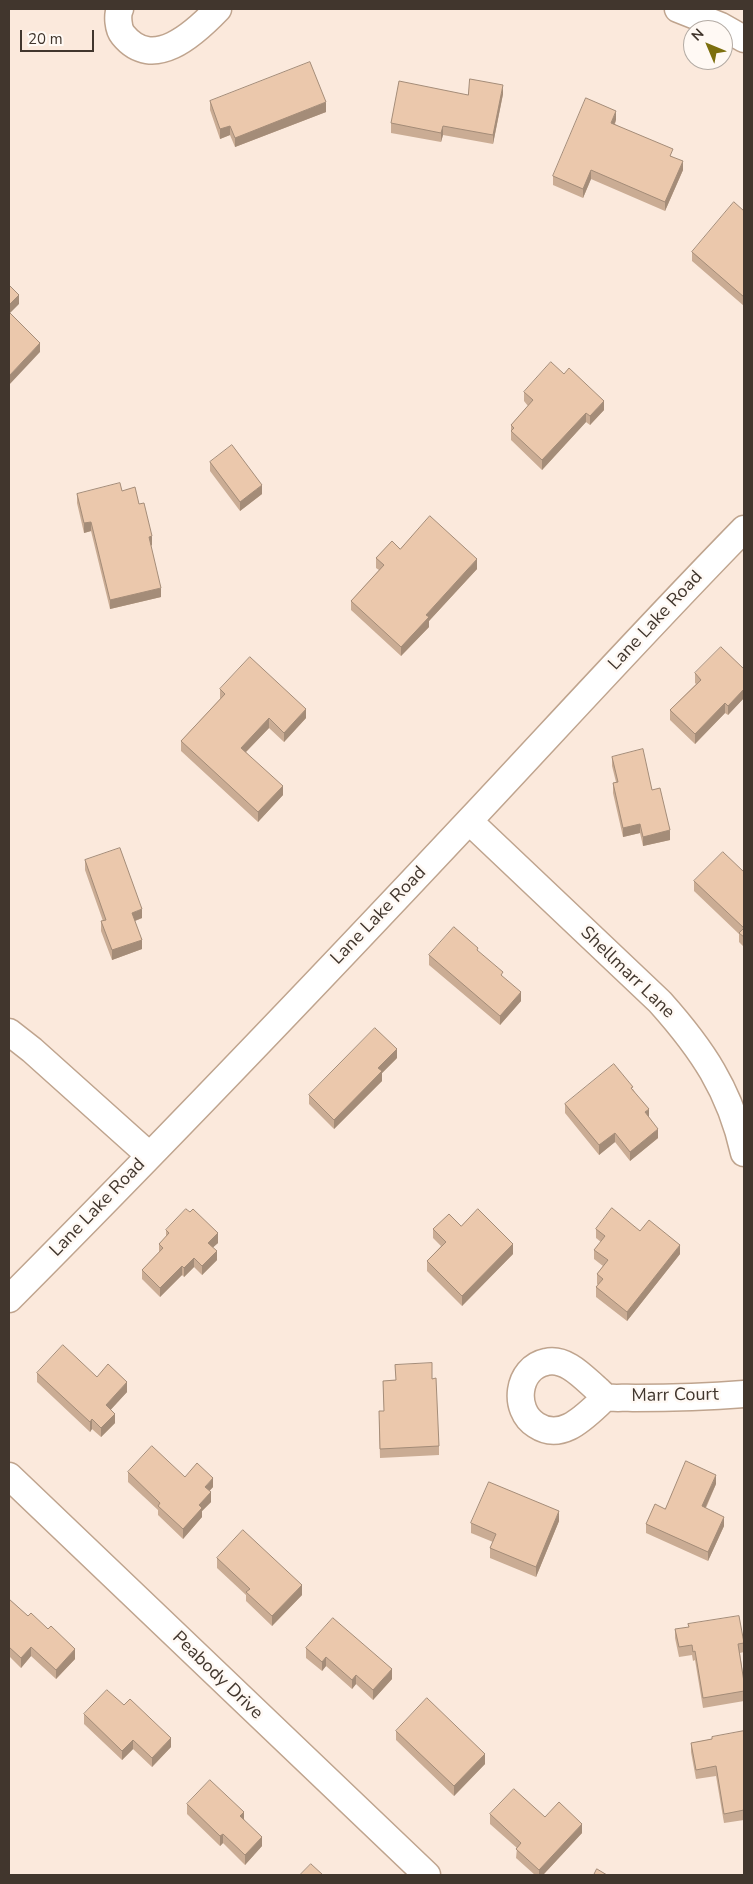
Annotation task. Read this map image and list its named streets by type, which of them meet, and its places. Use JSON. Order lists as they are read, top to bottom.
{
  "streets": {
    "street": [
      "Lane Lake Road",
      "Shellmarr Lane",
      "Marr Court",
      "Peabody Drive"
    ]
  },
  "crossings": [
    ["Lane Lake Road", "Shellmarr Lane"]
  ],
  "scale_bar": "20 m",
  "north": "top left"
}
